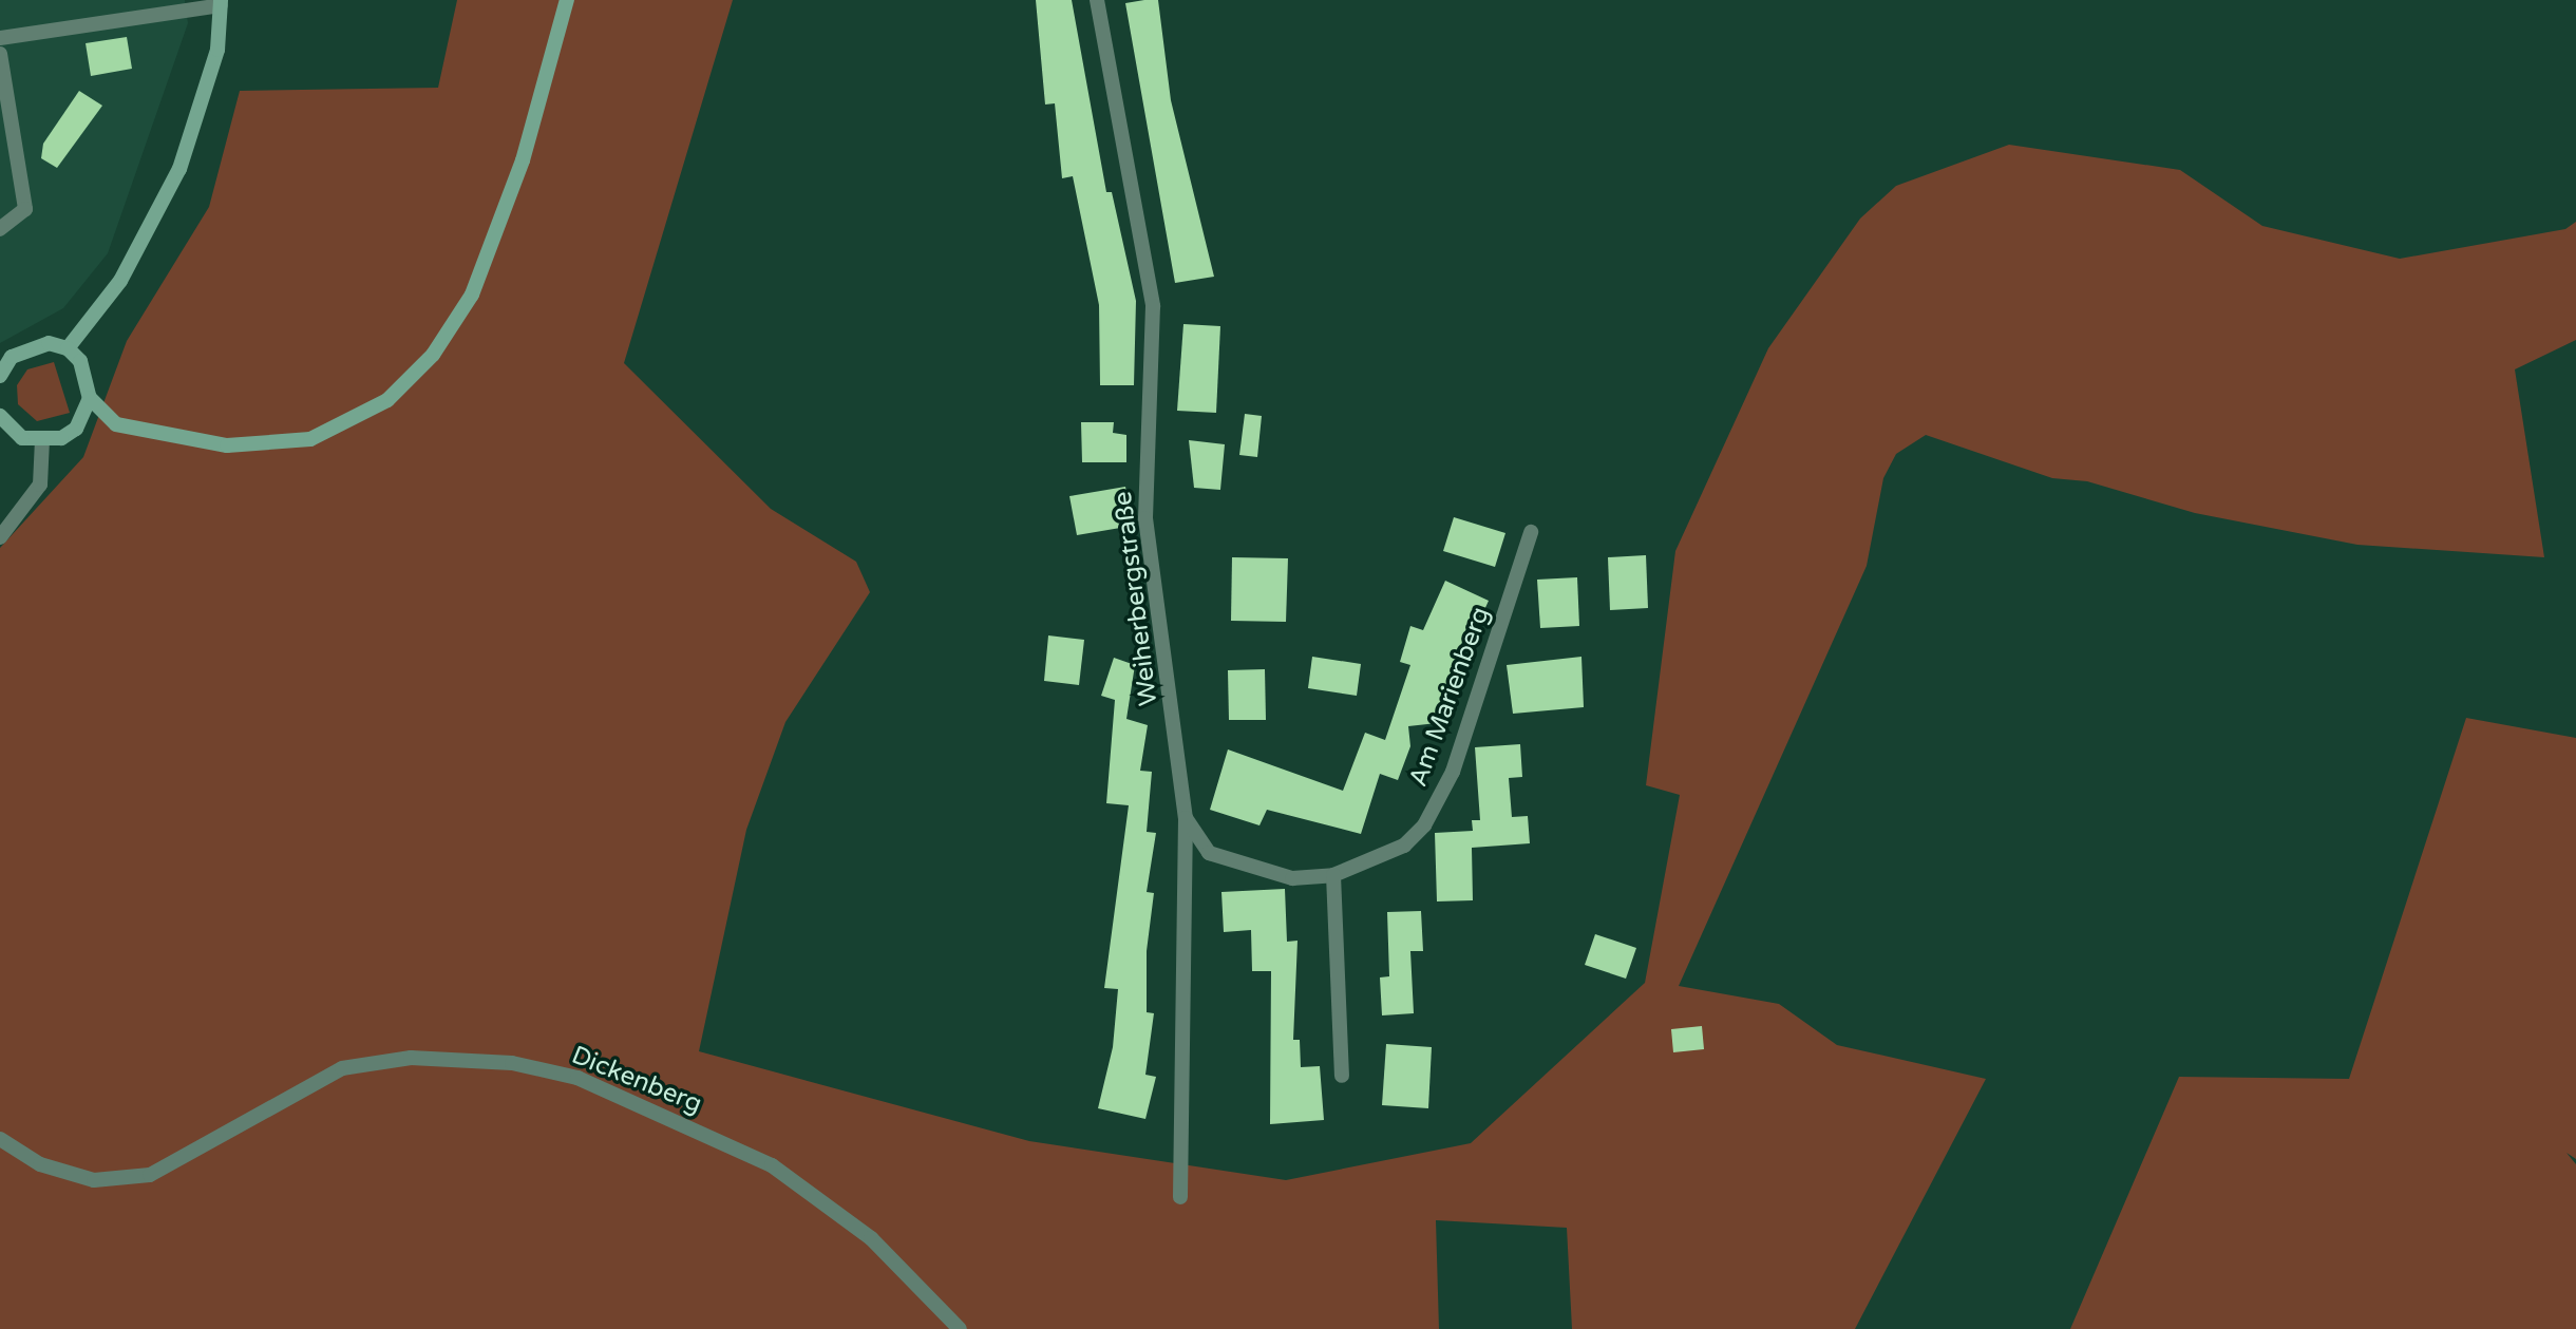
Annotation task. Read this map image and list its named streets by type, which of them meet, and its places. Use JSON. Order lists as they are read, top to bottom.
{
  "streets": {
    "street": ["Weiherbergstraße", "Am Marienberg", "Dickenberg"]
  },
  "crossings": [
    ["Weiherbergstraße", "Am Marienberg"]
  ]
}
